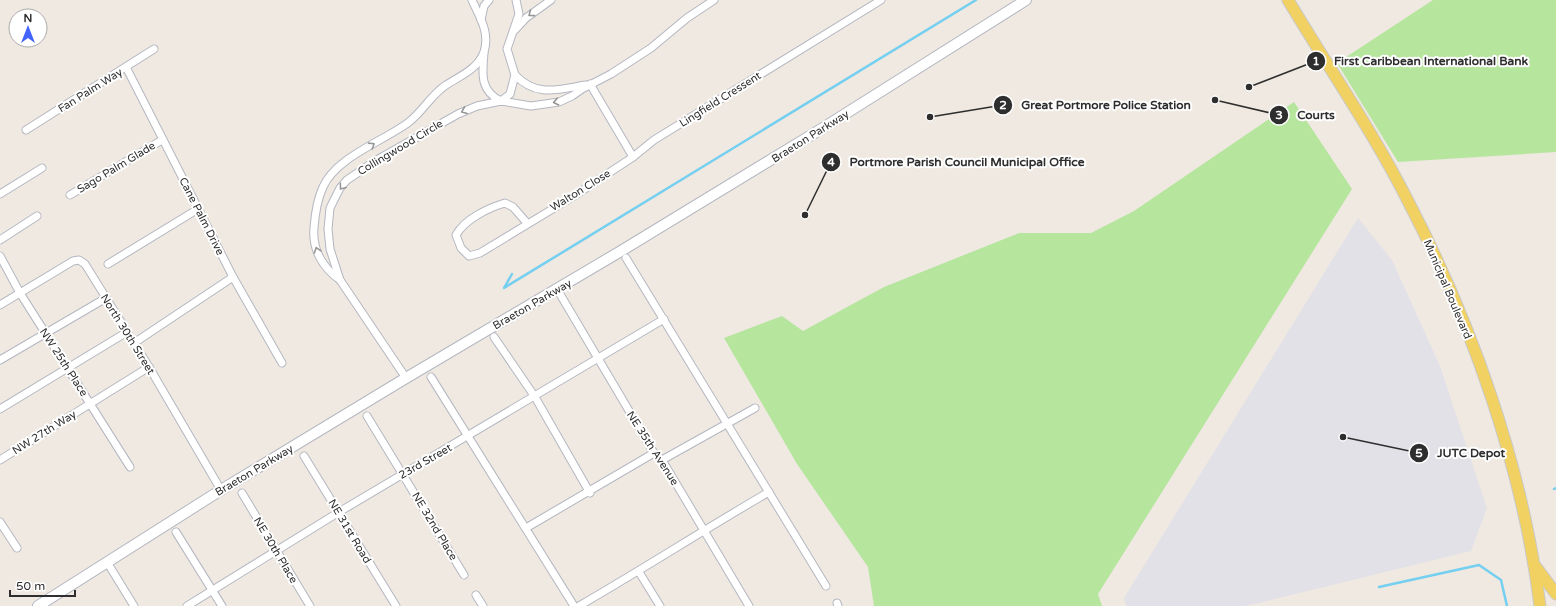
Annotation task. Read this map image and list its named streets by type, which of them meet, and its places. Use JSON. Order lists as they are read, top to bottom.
{
  "streets": {
    "main road": ["Municipal Boulevard"],
    "street": [
      "Fan Palm Way",
      "Lingfield Cressent",
      "Braeton Parkway",
      "Collingwood Circle",
      "Sago Palm Glade",
      "Walton Close",
      "Cane Palm Drive",
      "North 30th Street",
      "NW 25th Place",
      "NW 27th Way",
      "NE 35th Avenue",
      "23rd Street",
      "NE 32nd Place",
      "NE 31st Road",
      "NE 30th Place"
    ]
  },
  "crossings": [
    ["Fan Palm Way", "Cane Palm Drive"],
    ["Lingfield Cressent", "Walton Close"],
    ["Braeton Parkway", "North 30th Street"],
    ["Braeton Parkway", "NE 35th Avenue"],
    ["Sago Palm Glade", "Cane Palm Drive"],
    ["North 30th Street", "NW 25th Place"],
    ["North 30th Street", "NW 27th Way"],
    ["NW 25th Place", "NW 27th Way"],
    ["NE 35th Avenue", "23rd Street"],
    ["23rd Street", "NE 32nd Place"],
    ["23rd Street", "NE 31st Road"],
    ["23rd Street", "NE 30th Place"]
  ],
  "places": [
    "First Caribbean International Bank",
    "Courts",
    "Great Portmore Police Station",
    "Portmore Parish Council Municipal Office",
    "JUTC Depot"
  ],
  "scale_bar": "50 m",
  "north": "top"
}
